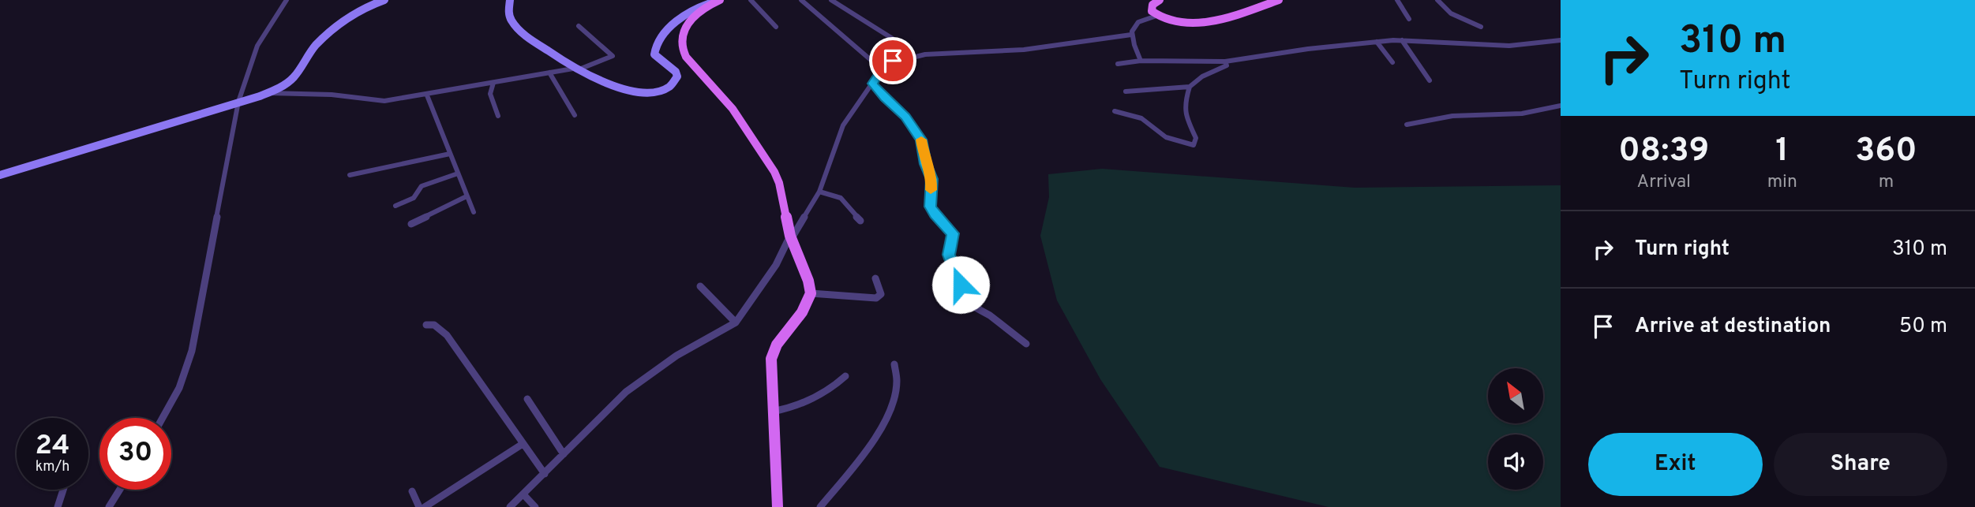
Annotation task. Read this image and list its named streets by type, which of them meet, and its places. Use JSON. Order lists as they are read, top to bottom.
{
  "north": "top left",
  "page": {
    "turn": ["310 m", "Turn right"],
    "eta": [
      "08:39",
      "Arrival",
      "1",
      "min",
      "360",
      "m"
    ],
    "list": [
      {
        "name": "Turn right",
        "value": "310 m"
      },
      {
        "name": "Arrive at destination",
        "value": "50 m"
      }
    ],
    "speed": "24 km/h",
    "limit": "30",
    "buttons": ["Exit", "Share"]
  }
}
